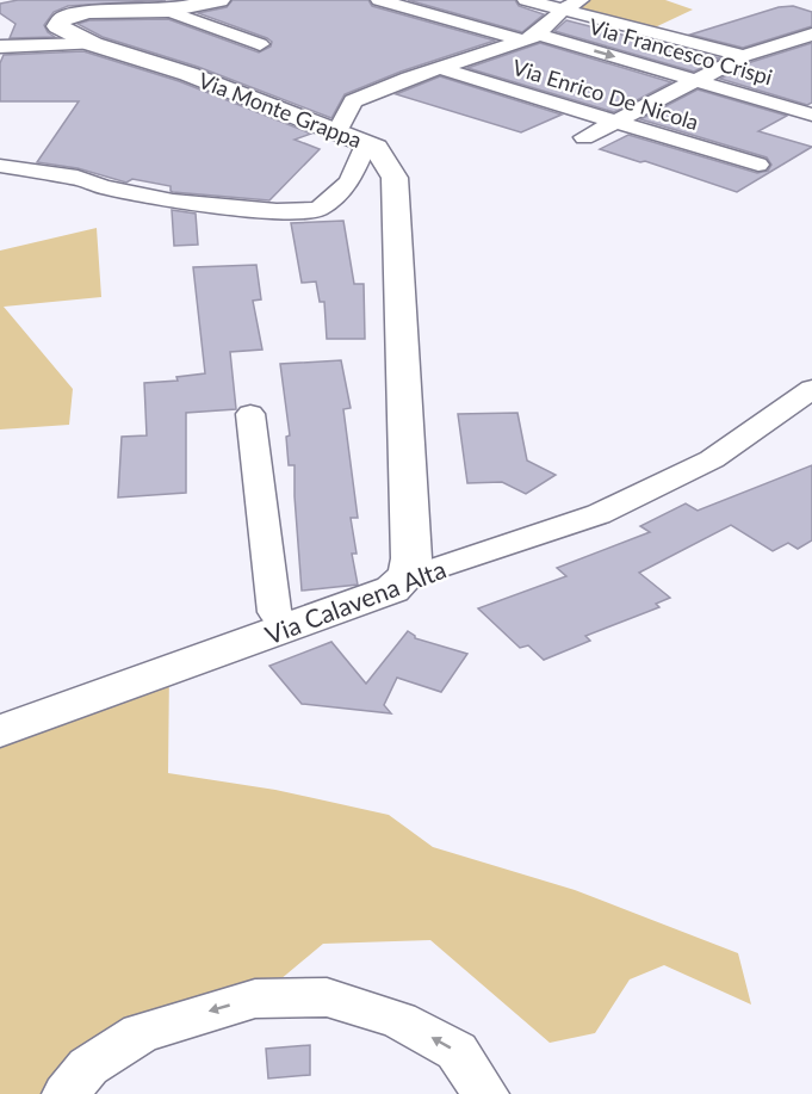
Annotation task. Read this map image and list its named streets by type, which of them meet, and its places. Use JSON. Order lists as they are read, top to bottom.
{
  "streets": {
    "street": [
      "Via Francesco Crispi",
      "Via Enrico De Nicola",
      "Via Monte Grappa",
      "Via Calavena Alta"
    ]
  },
  "crossings": [
    ["Via Monte Grappa", "Via Calavena Alta"]
  ]
}
